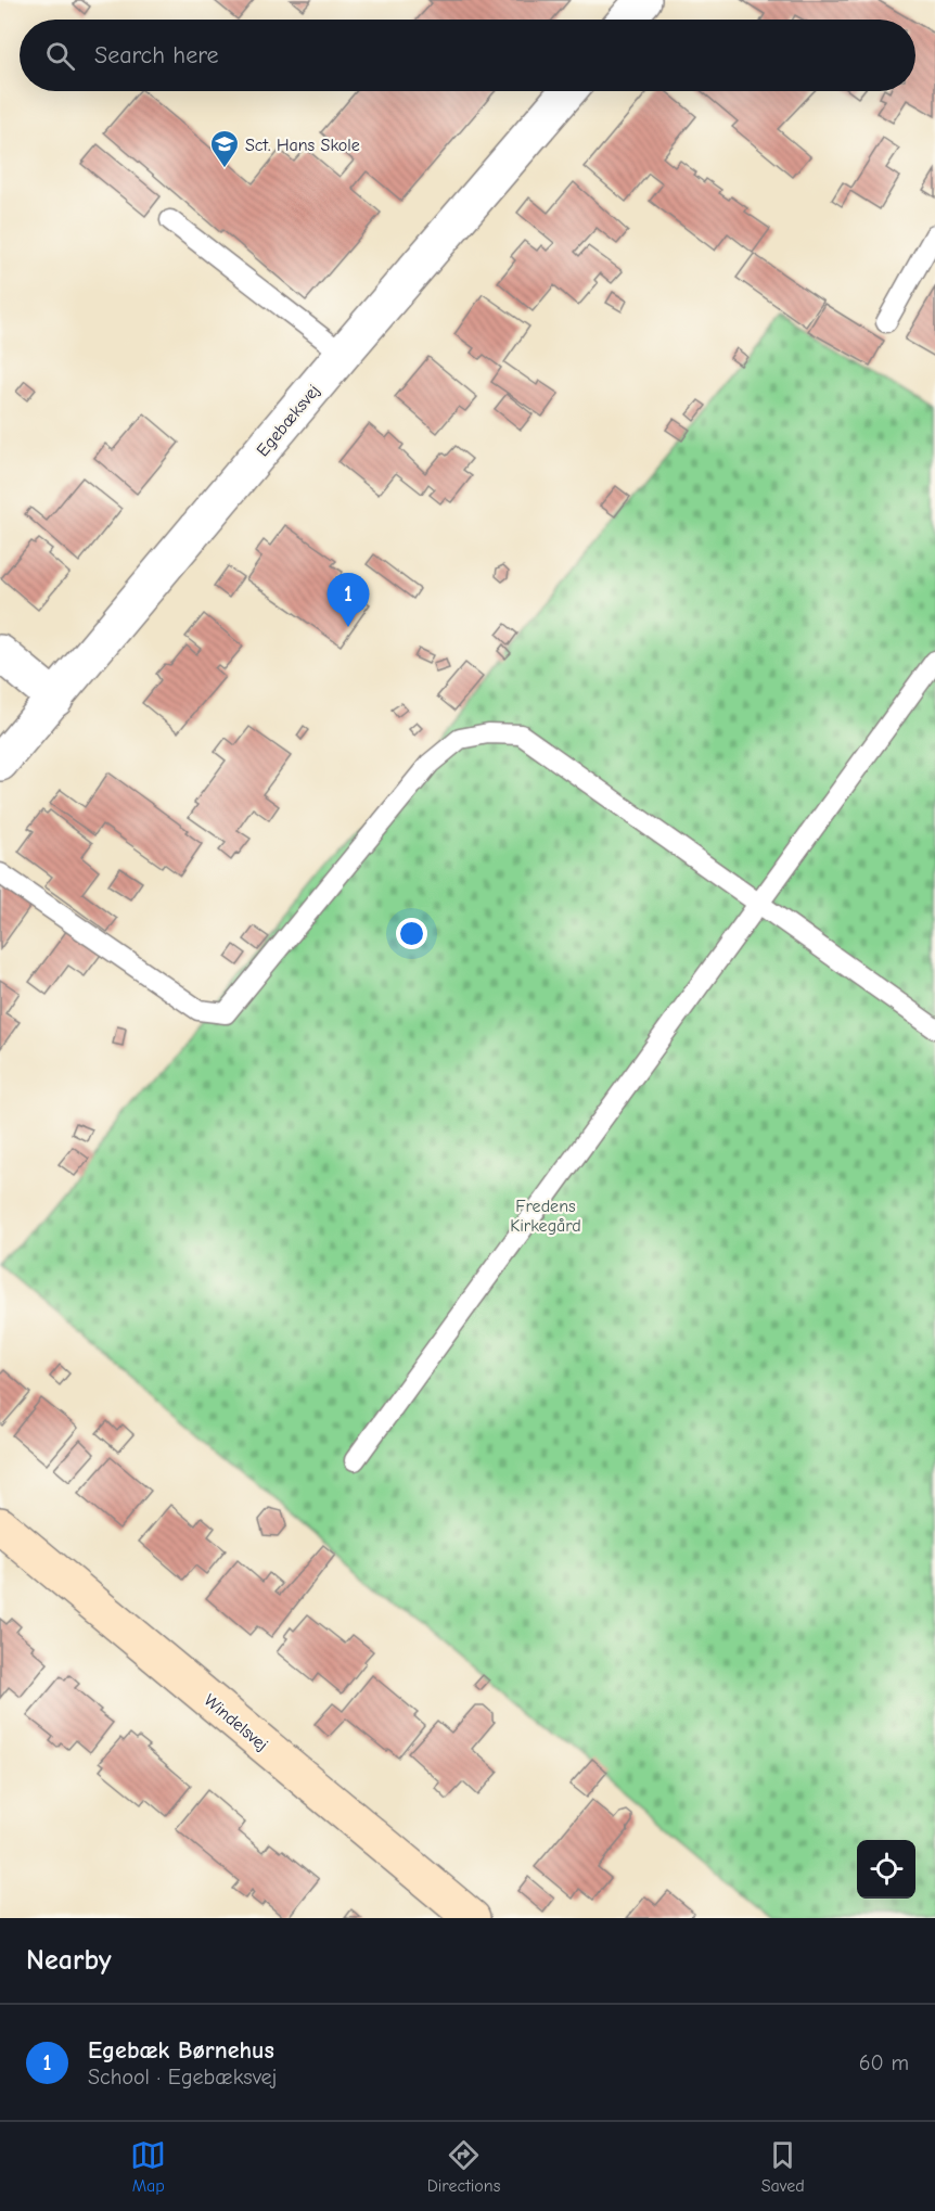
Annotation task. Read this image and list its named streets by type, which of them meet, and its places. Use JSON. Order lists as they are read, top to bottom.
{
  "streets": {
    "street": ["Egebæksvej", "Windelsvej"]
  },
  "parks": ["Fredens Kirkegård"],
  "places": {
    "school or university": ["Sct. Hans Skole"]
  },
  "page": {
    "search": "Search here",
    "pins": "1",
    "heading": "Nearby",
    "list": [
      {
        "mark": "1",
        "name": "Egebæk Børnehus",
        "note": "School · Egebæksvej",
        "value": "60 m"
      }
    ],
    "nav": ["Map", "Directions", "Saved"]
  }
}
